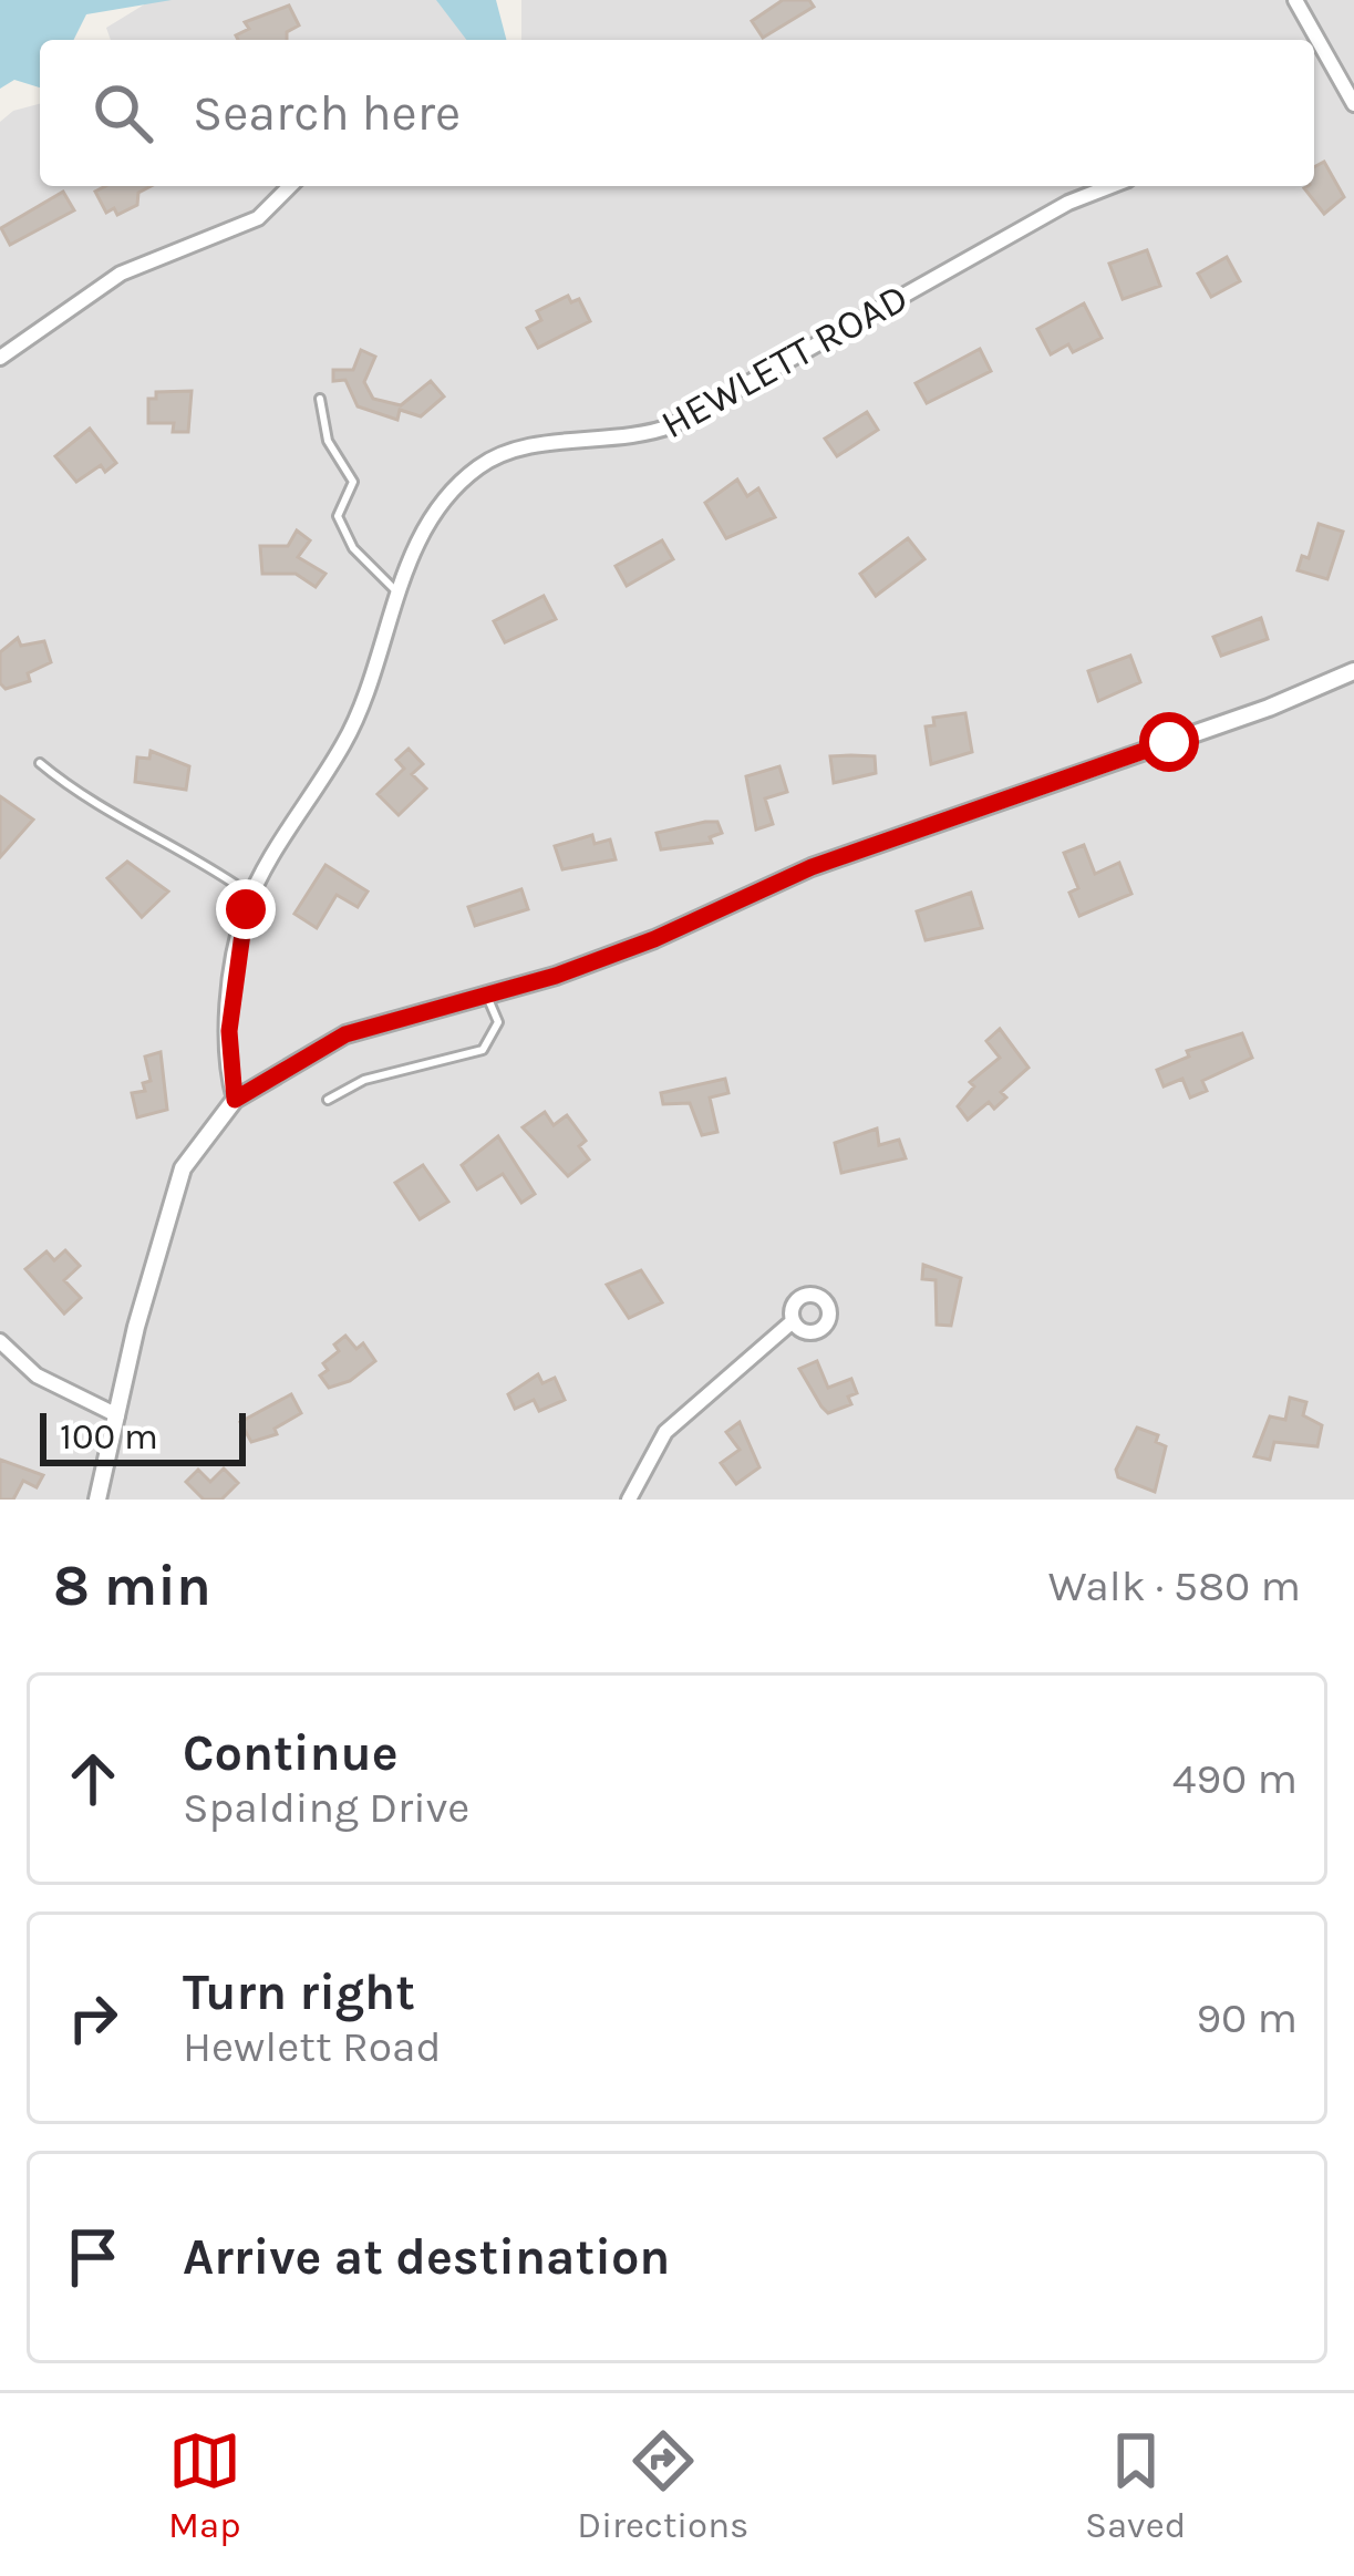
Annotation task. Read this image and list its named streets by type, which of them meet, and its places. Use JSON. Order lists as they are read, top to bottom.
{
  "streets": {
    "street": ["HEWLETT ROAD"]
  },
  "scale_bar": "100 m",
  "page": {
    "search": "Search here",
    "scale": "100 m",
    "heading": ["8 min", "Walk · 580 m"],
    "list": [
      ["Continue", "Spalding Drive", "490 m"],
      ["Turn right", "Hewlett Road", "90 m"],
      "Arrive at destination"
    ],
    "nav": ["Map", "Directions", "Saved"]
  }
}
